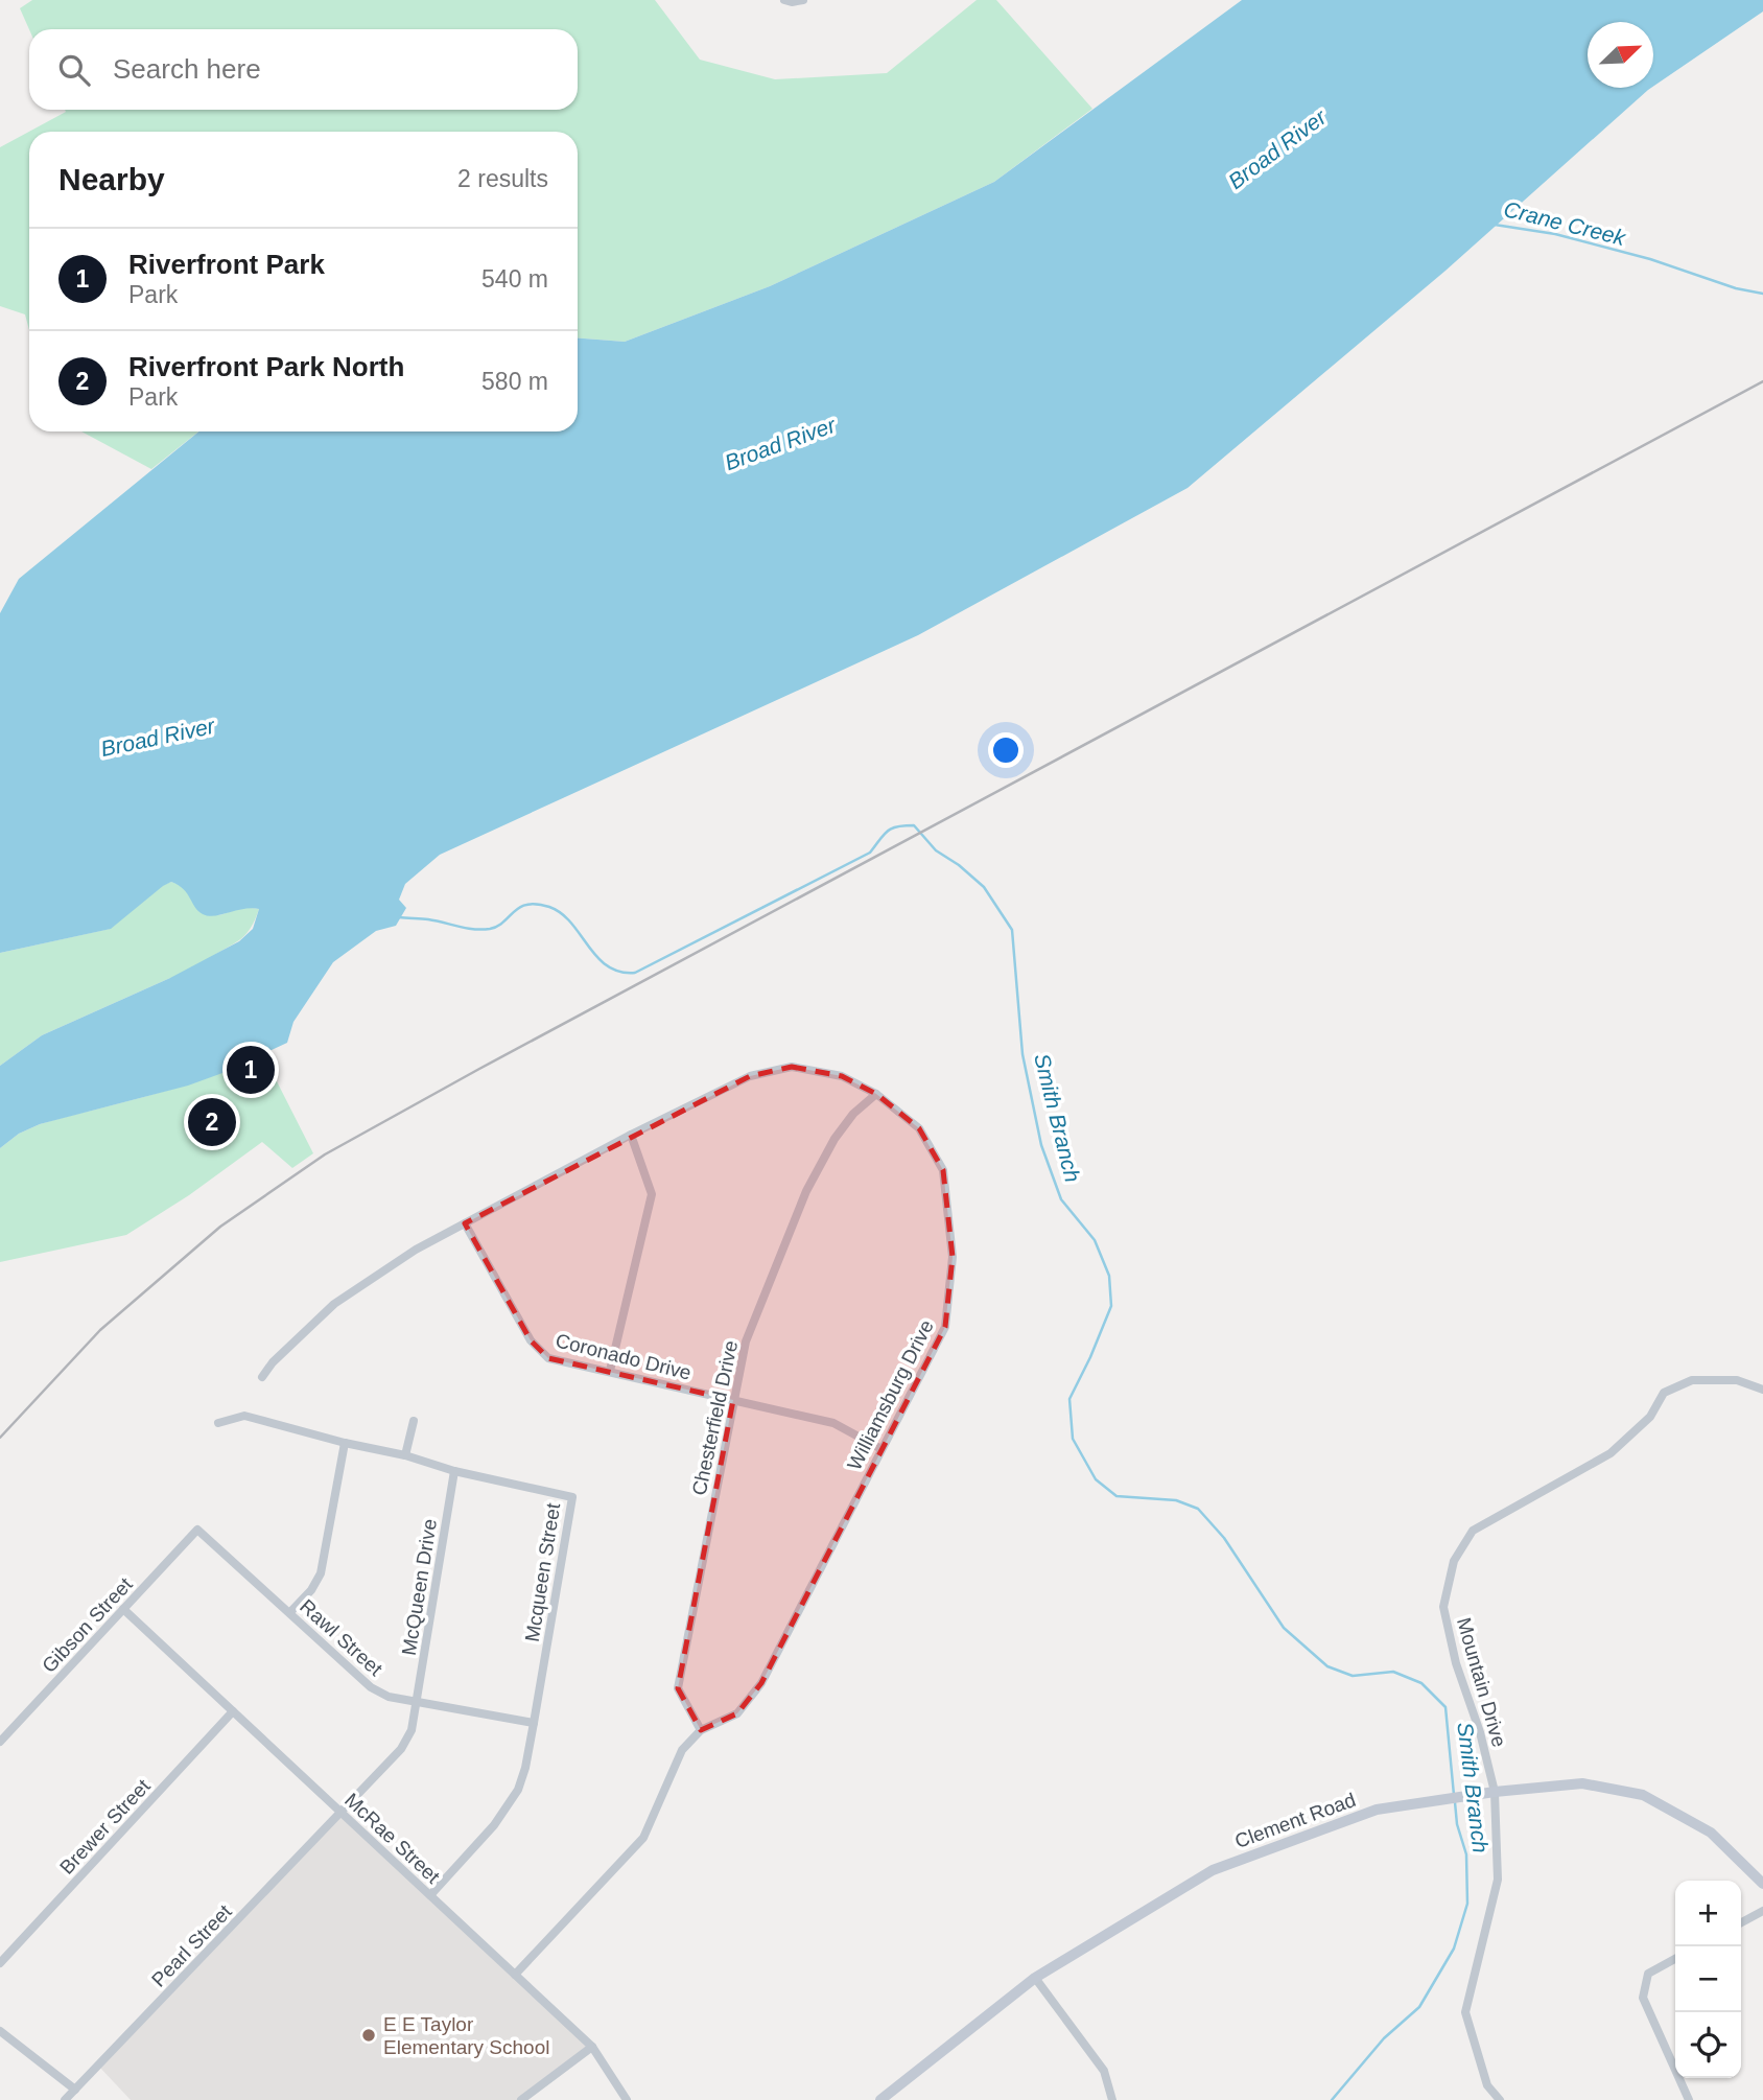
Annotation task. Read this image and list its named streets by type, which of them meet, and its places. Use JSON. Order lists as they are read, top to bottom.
{
  "streets": {
    "street": [
      "Coronado Drive",
      "Williamsburg Drive",
      "Chesterfield Drive",
      "Mcqueen Street",
      "McQueen Drive",
      "Gibson Street",
      "Rawl Street",
      "Mountain Drive",
      "Clement Road",
      "Brewer Street",
      "McRae Street",
      "Pearl Street"
    ]
  },
  "crossings": [
    ["Coronado Drive", "Williamsburg Drive"],
    ["Coronado Drive", "Chesterfield Drive"],
    ["Williamsburg Drive", "Chesterfield Drive"],
    ["Williamsburg Drive", "McRae Street"],
    ["Mcqueen Street", "McQueen Drive"],
    ["Mcqueen Street", "Rawl Street"],
    ["Mcqueen Street", "McRae Street"],
    ["McQueen Drive", "Rawl Street"],
    ["McQueen Drive", "McRae Street"],
    ["McQueen Drive", "Pearl Street"],
    ["Gibson Street", "Rawl Street"],
    ["Gibson Street", "McRae Street"],
    ["Mountain Drive", "Clement Road"],
    ["Brewer Street", "McRae Street"],
    ["McRae Street", "Pearl Street"]
  ],
  "water": ["Broad River", "Crane Creek", "Smith Branch"],
  "places": ["E E Taylor Elementary School"],
  "north": "top right",
  "page": {
    "search": "Search here",
    "heading": ["Nearby", "2 results"],
    "list": [
      {
        "mark": "1",
        "name": "Riverfront Park",
        "note": "Park",
        "value": "540 m"
      },
      {
        "mark": "2",
        "name": "Riverfront Park North",
        "note": "Park",
        "value": "580 m"
      }
    ],
    "pins": ["1", "2"],
    "map_buttons": ["+", "−"]
  }
}
